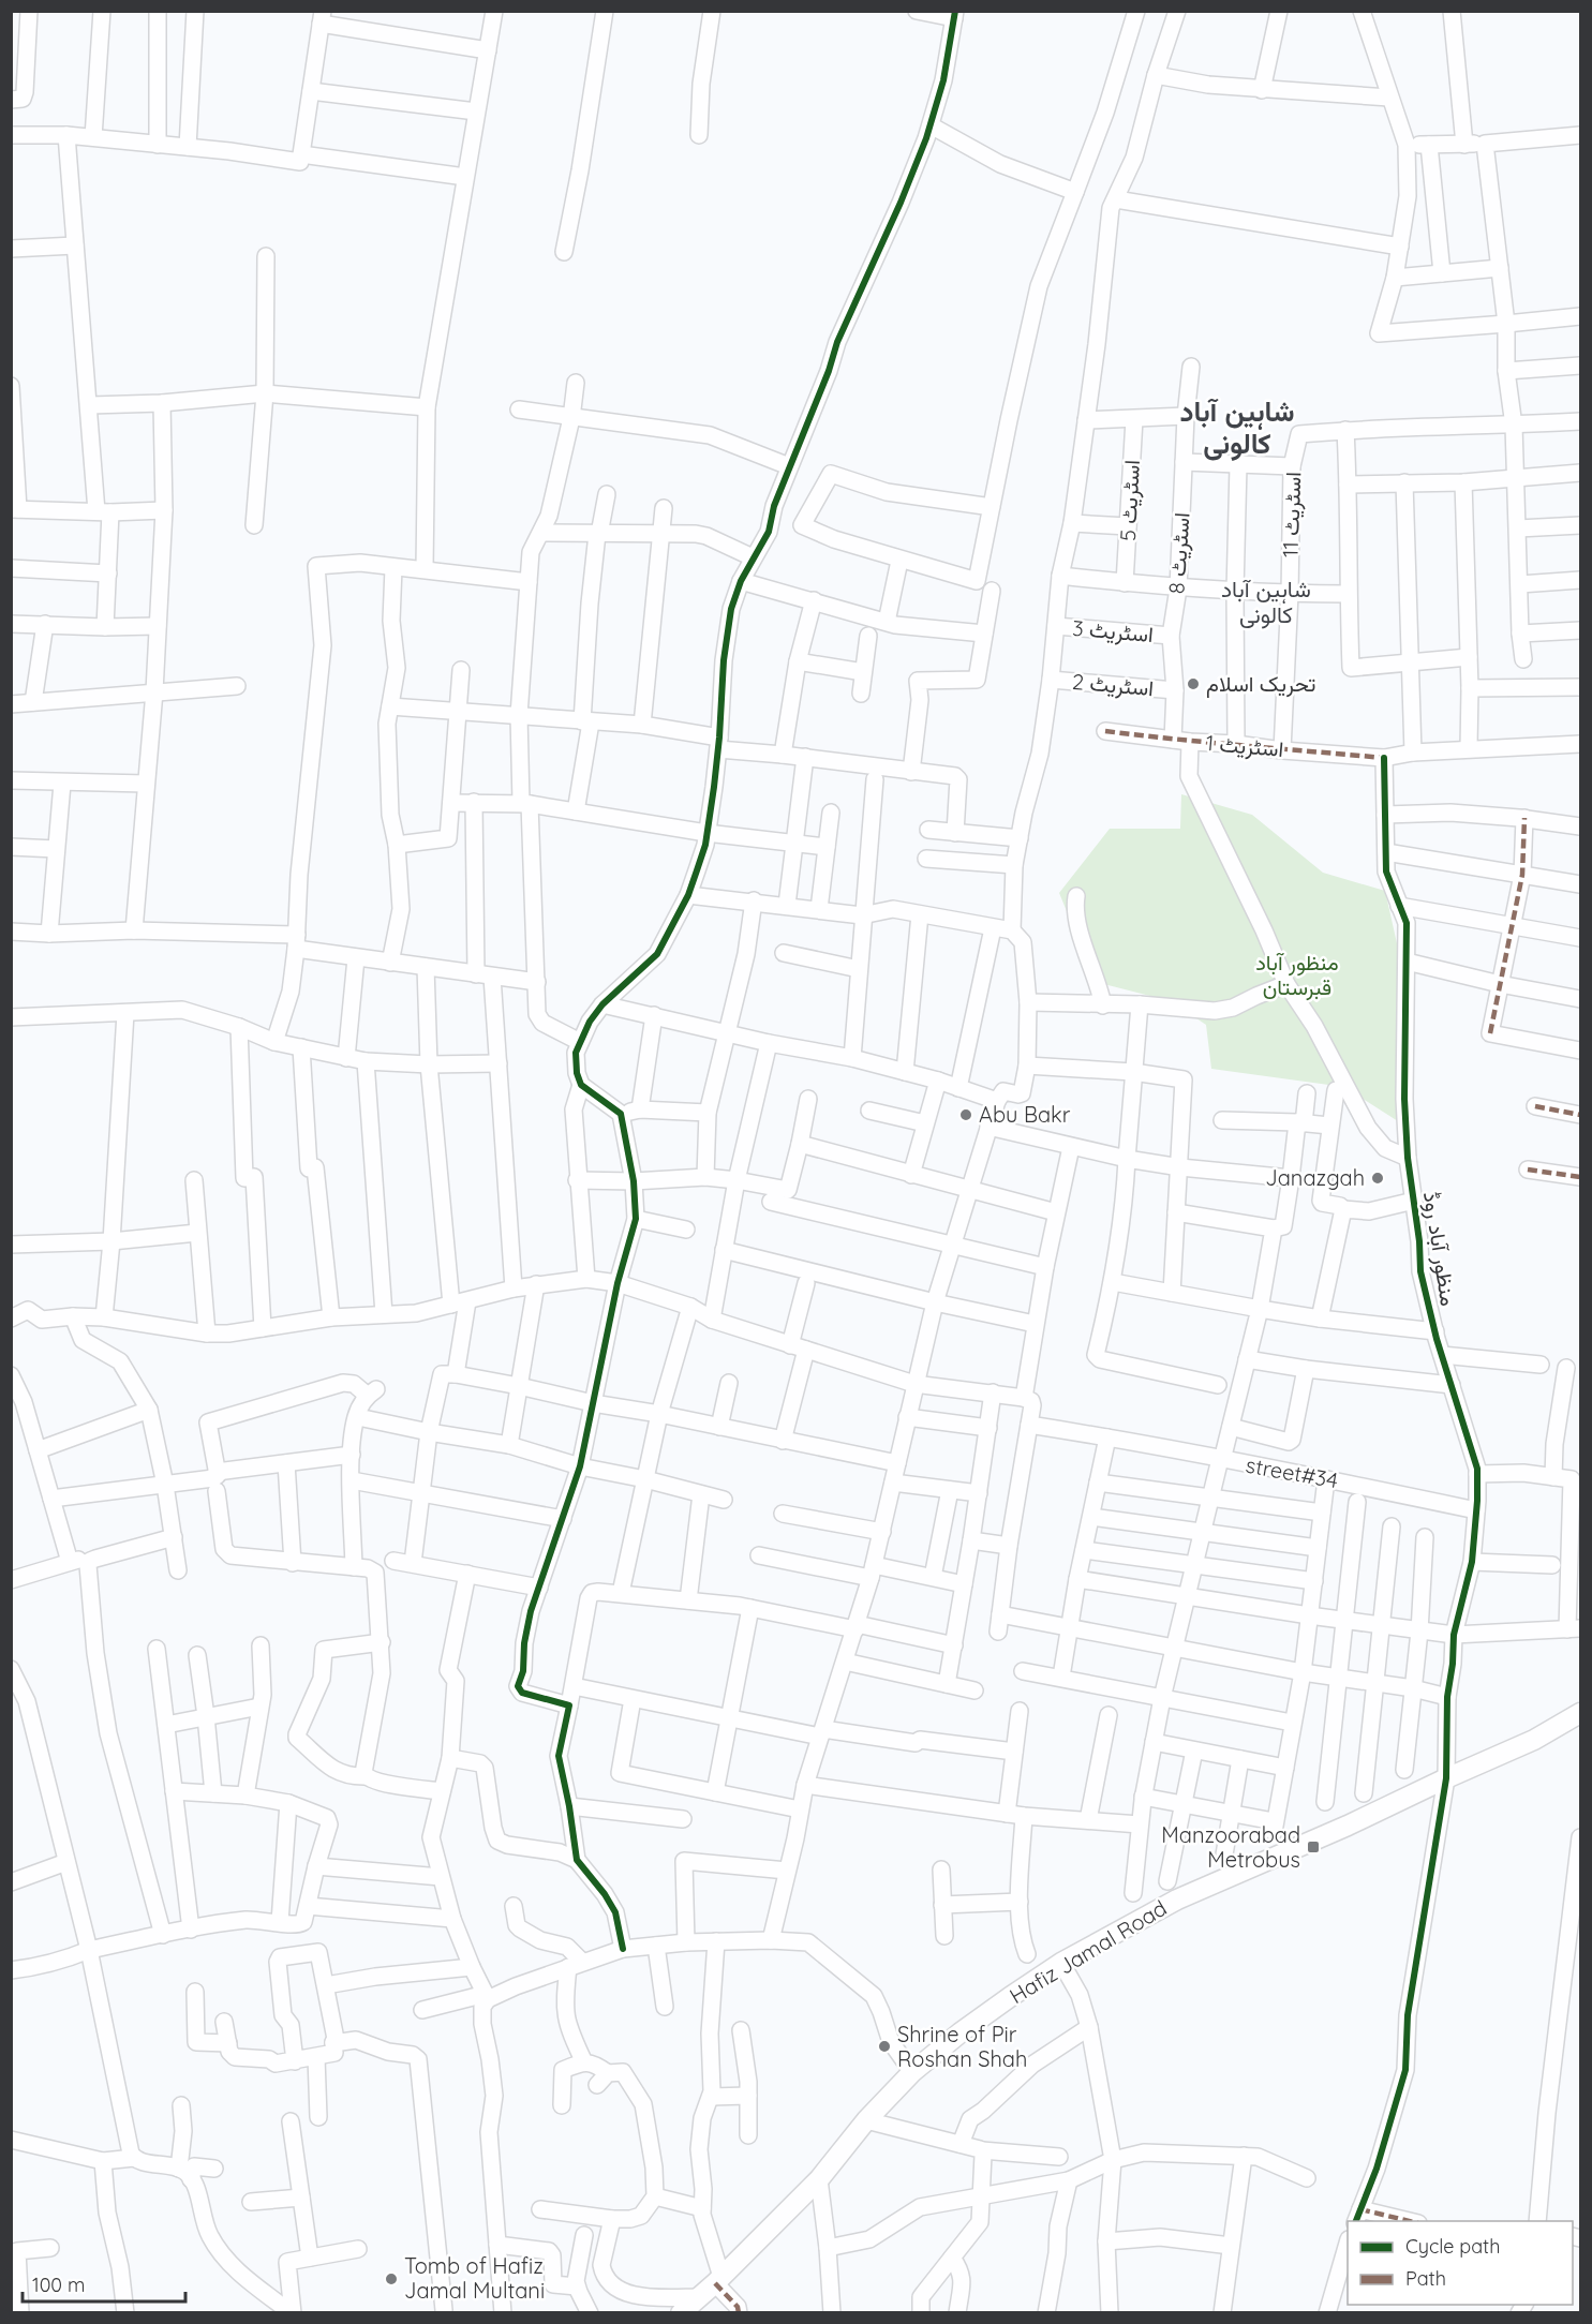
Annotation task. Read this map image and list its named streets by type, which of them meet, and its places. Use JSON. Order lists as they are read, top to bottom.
{
  "streets": {
    "main road": ["Hafiz Jamal Road"],
    "street": [
      "اسٹریٹ 5",
      "اسٹریٹ 11",
      "اسٹریٹ 8",
      "اسٹریٹ 3",
      "اسٹریٹ 2",
      "اسٹریٹ 1",
      "منظور آباد روڈ",
      "street#34"
    ]
  },
  "crossings": [
    ["اسٹریٹ 11", "اسٹریٹ 1"],
    ["اسٹریٹ 8", "اسٹریٹ 3"],
    ["اسٹریٹ 8", "اسٹریٹ 2"],
    ["اسٹریٹ 8", "اسٹریٹ 1"],
    ["اسٹریٹ 1", "منظور آباد روڈ"],
    ["منظور آباد روڈ", "street#34"],
    ["منظور آباد روڈ", "Hafiz Jamal Road"]
  ],
  "districts": ["شاہین آباد کالونی", "شاہین آباد کالونی"],
  "parks": ["منظور آباد قبرستان"],
  "places": {
    "other": [
      "تحریک اسلام",
      "Abu Bakr",
      "Janazgah",
      "Shrine of Pir Roshan Shah",
      "Tomb of Hafiz Jamal Multani"
    ],
    "transit": ["Manzoorabad Metrobus"]
  },
  "legend": ["Cycle path", "Path"],
  "scale_bar": "100 m"
}
